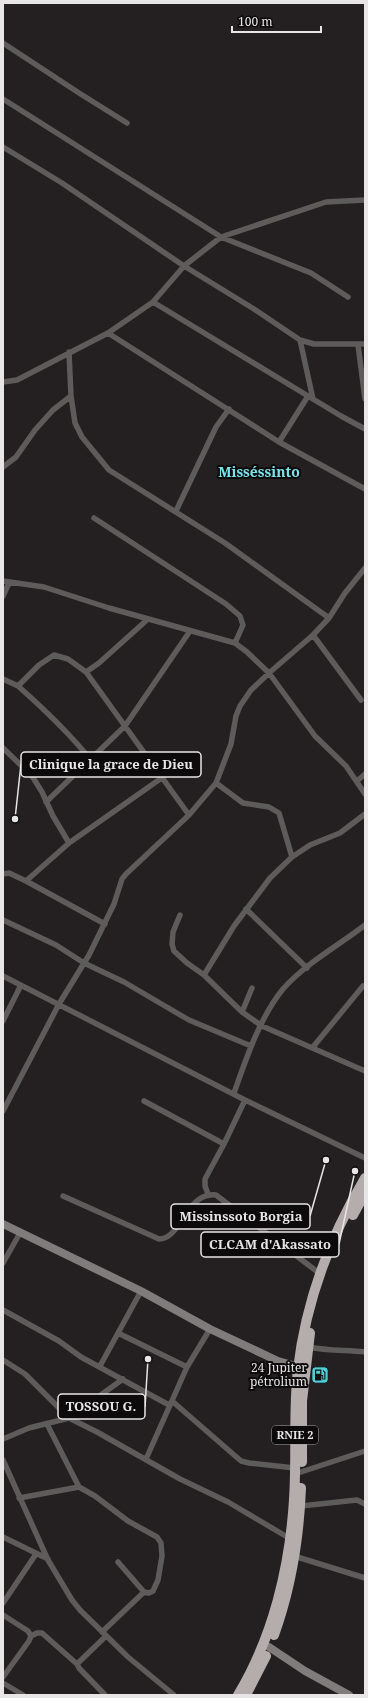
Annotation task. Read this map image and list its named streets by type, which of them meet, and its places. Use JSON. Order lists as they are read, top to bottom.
{
  "streets": {
    "highway": ["RNIE 2"]
  },
  "districts": ["Misséssinto"],
  "places": {
    "other": [
      "Clinique la grace de Dieu",
      "Missinssoto Borgia",
      "CLCAM d'Akassato",
      "TOSSOU G."
    ],
    "fuel station": ["24 Jupiter pétrolium"]
  },
  "scale_bar": "100 m"
}
